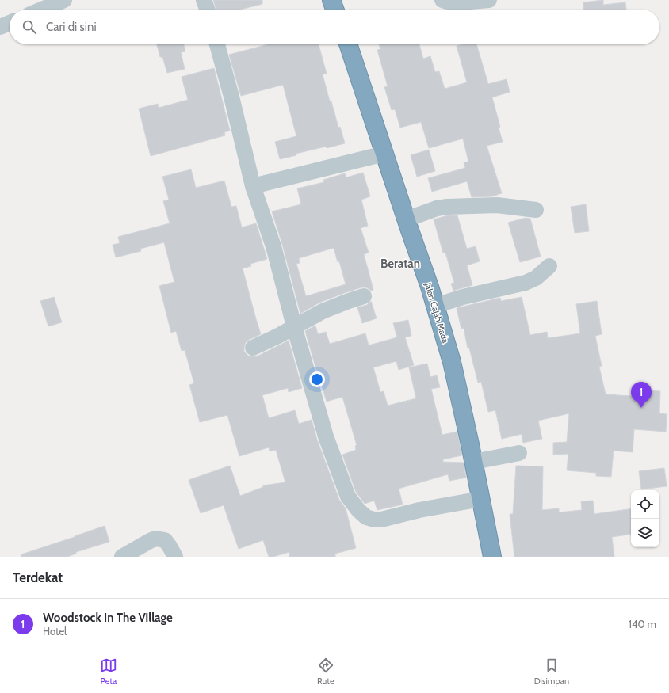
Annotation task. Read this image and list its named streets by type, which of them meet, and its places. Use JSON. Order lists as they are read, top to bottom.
{
  "streets": {
    "highway": ["Jalan Gajah Mada"]
  },
  "districts": ["Beratan"],
  "page": {
    "search": "Cari di sini",
    "pins": "1",
    "heading": "Terdekat",
    "list": [
      {
        "mark": "1",
        "name": "Woodstock In The Village",
        "note": "Hotel",
        "value": "140 m"
      }
    ],
    "nav": ["Peta", "Rute", "Disimpan"]
  }
}
